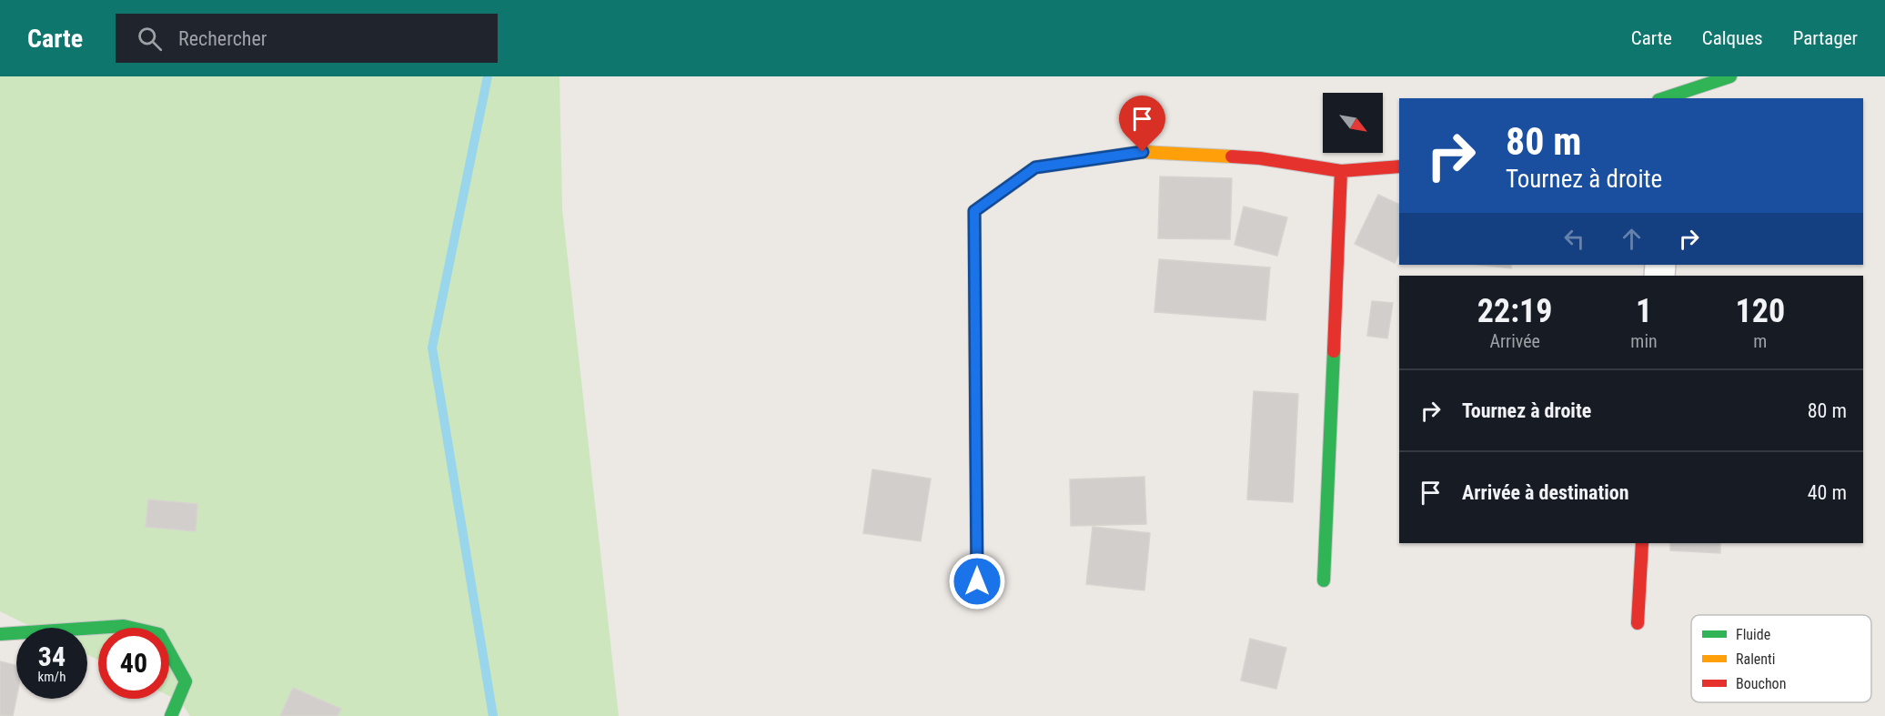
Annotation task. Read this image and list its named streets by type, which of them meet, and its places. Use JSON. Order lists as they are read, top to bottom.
{
  "legend": ["Fluide", "Ralenti", "Bouchon"],
  "north": "bottom right",
  "page": {
    "header": "Carte",
    "search": "Rechercher",
    "nav": ["Carte", "Calques", "Partager"],
    "turn": ["80 m", "Tournez à droite"],
    "eta": [
      "22:19",
      "Arrivée",
      "1",
      "min",
      "120",
      "m"
    ],
    "list": [
      {
        "name": "Tournez à droite",
        "value": "80 m"
      },
      {
        "name": "Arrivée à destination",
        "value": "40 m"
      }
    ],
    "speed": "34 km/h",
    "limit": "40"
  }
}
